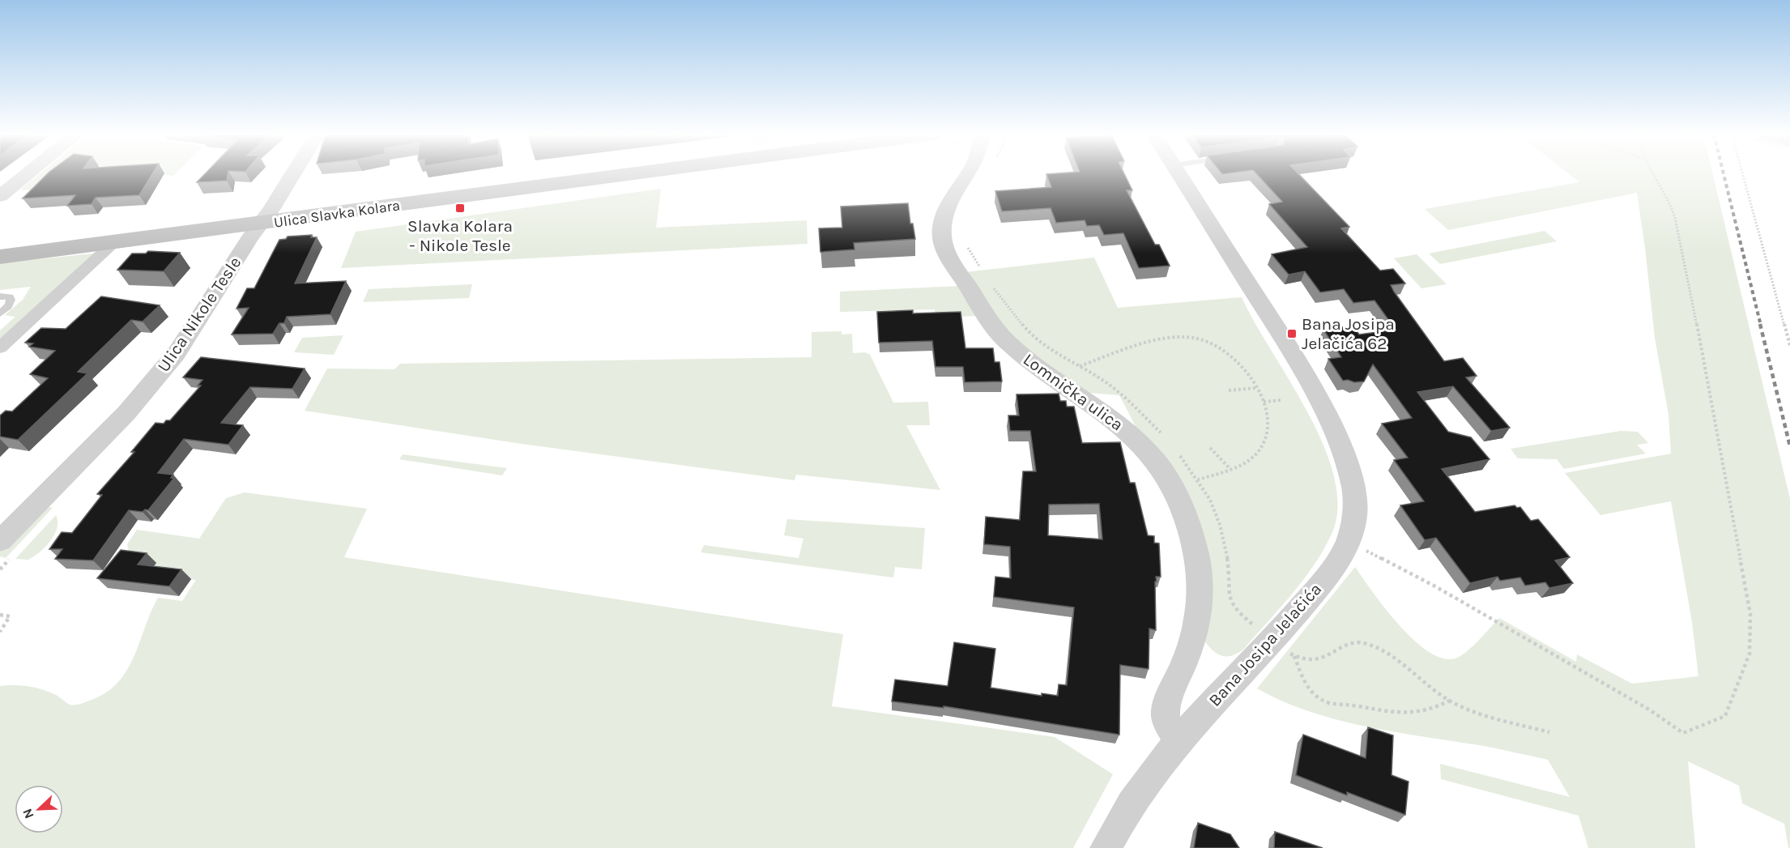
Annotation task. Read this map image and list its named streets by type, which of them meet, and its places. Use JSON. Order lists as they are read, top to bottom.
{
  "streets": {
    "main road": ["Ulica Slavka Kolara"],
    "street": ["Ulica Nikole Tesle", "Lomnička ulica", "Bana Josipa Jelačića"]
  },
  "crossings": [
    ["Ulica Slavka Kolara", "Ulica Nikole Tesle"],
    ["Lomnička ulica", "Bana Josipa Jelačića"]
  ],
  "places": {
    "transit": ["Slavka Kolara - Nikole Tesle", "Bana Josipa Jelačića 62"]
  },
  "north": "bottom left"
}
